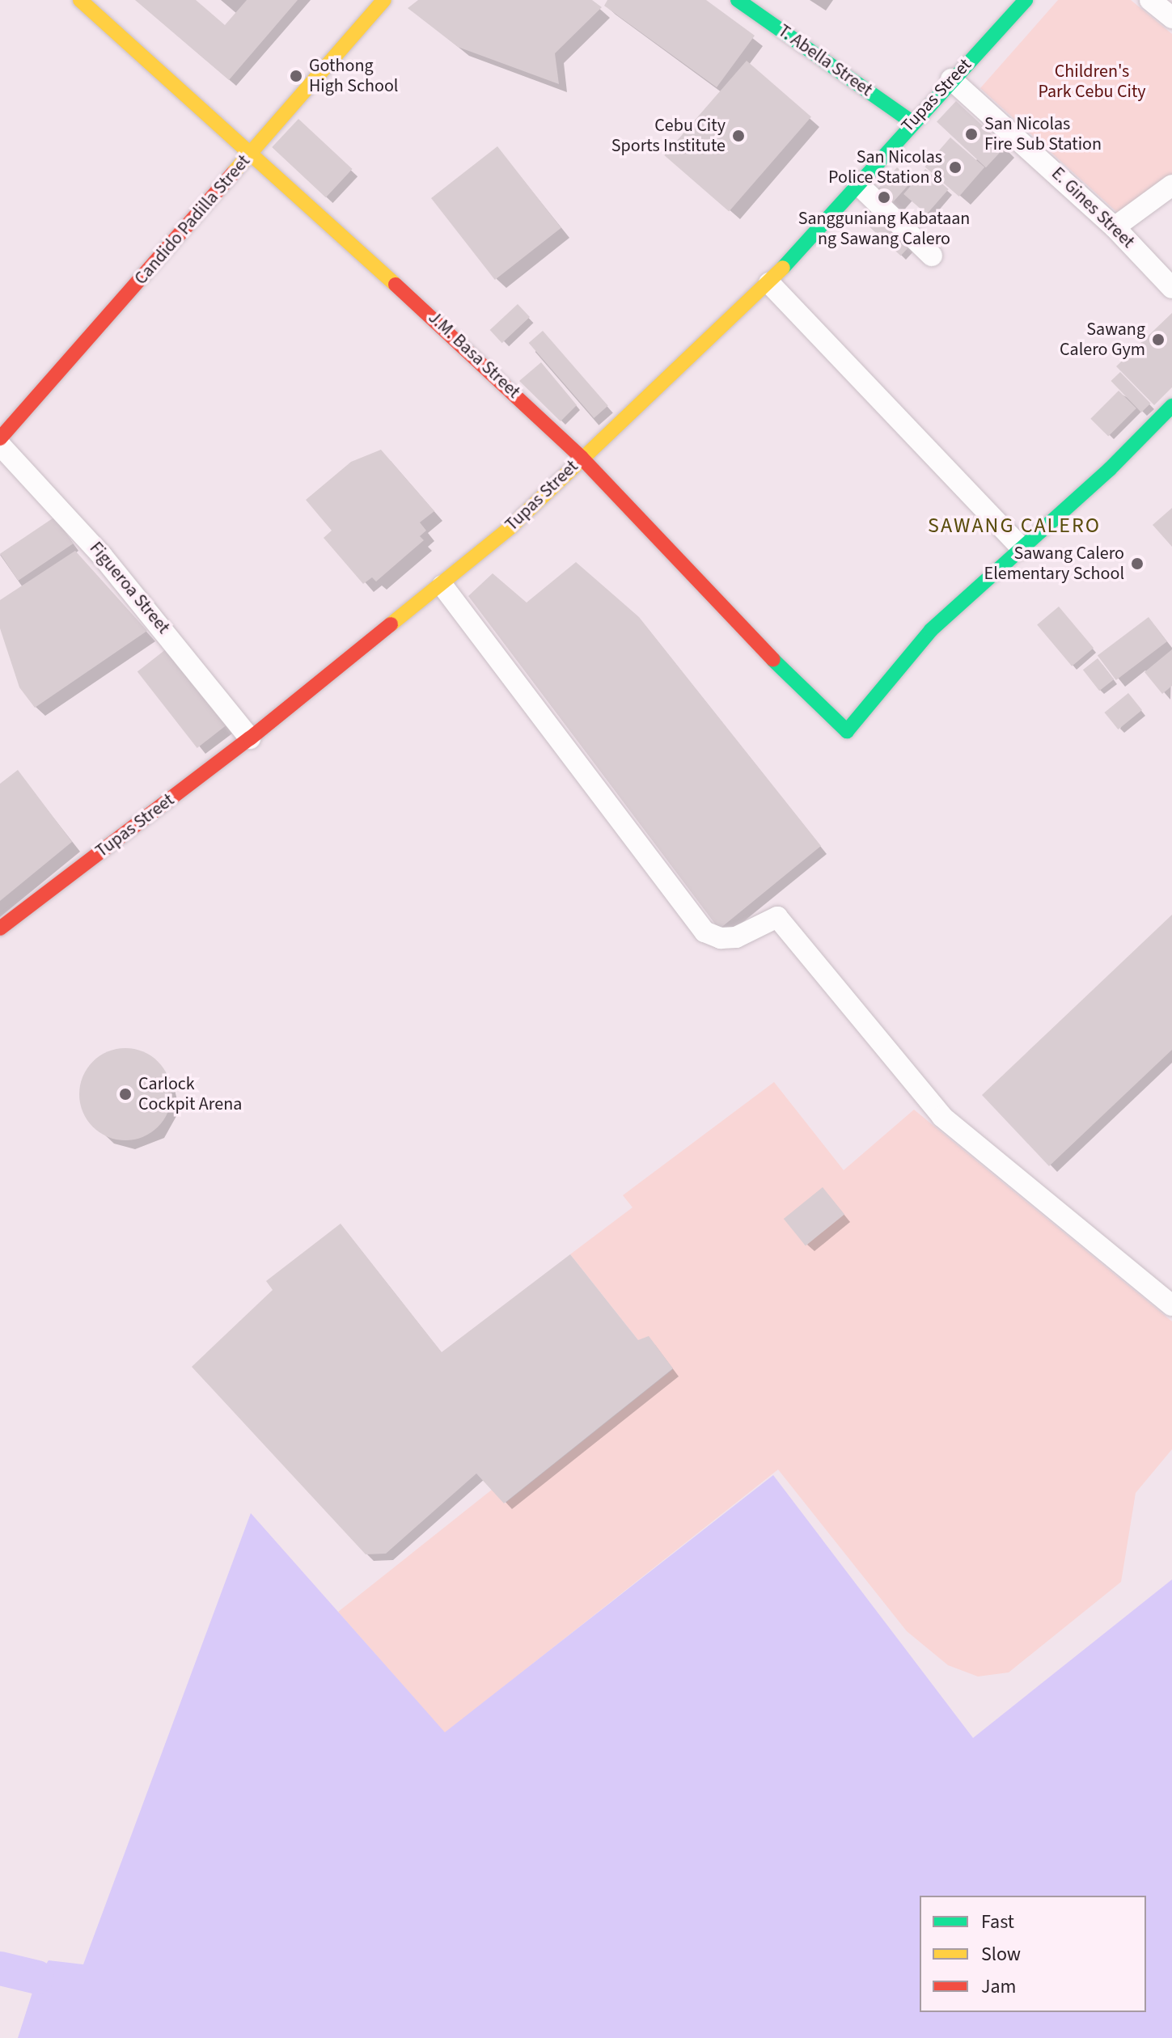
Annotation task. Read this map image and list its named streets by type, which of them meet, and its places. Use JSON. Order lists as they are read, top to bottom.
{
  "streets": {
    "street": [
      "T. Abella Street",
      "Tupas Street",
      "E. Gines Street",
      "Candido Padilla Street",
      "J.M. Basa Street",
      "Figueroa Street"
    ]
  },
  "crossings": [
    ["T. Abella Street", "Tupas Street"],
    ["Tupas Street", "E. Gines Street"],
    ["Tupas Street", "J.M. Basa Street"],
    ["Tupas Street", "Figueroa Street"],
    ["Candido Padilla Street", "J.M. Basa Street"]
  ],
  "districts": ["SAWANG CALERO"],
  "parks": ["Children's Park Cebu City"],
  "places": [
    "Gothong High School",
    "San Nicolas Fire Sub Station",
    "Cebu City Sports Institute",
    "San Nicolas Police Station 8",
    "Sangguniang Kabataan ng Sawang Calero",
    "Sawang Calero Gym",
    "Sawang Calero Elementary School",
    "Carlock Cockpit Arena"
  ],
  "legend": ["Fast", "Slow", "Jam"]
}
